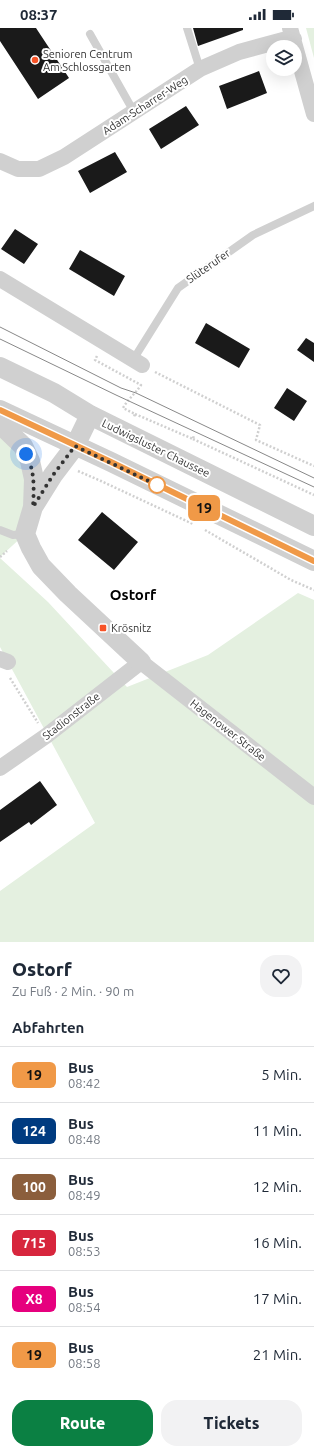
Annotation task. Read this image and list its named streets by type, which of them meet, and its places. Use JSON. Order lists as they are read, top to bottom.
{
  "streets": {
    "street": [
      "Adam-Scharrer-Weg",
      "Ludwigsluster Chaussee",
      "Stadionstraße",
      "Hagenower Straße"
    ],
    "lane": ["Slüterufer"]
  },
  "crossings": [
    ["Stadionstraße", "Hagenower Straße"]
  ],
  "districts": ["Ostorf"],
  "places": {
    "other": ["Senioren Centrum Am Schlossgarten"],
    "transit": ["Krösnitz"]
  },
  "lines": ["bus line 19"],
  "page": {
    "status": "08:37",
    "on_map": "19",
    "heading": [
      ["Ostorf", "Zu Fuß · 2 Min. · 90 m"],
      "Abfahrten"
    ],
    "list": [
      {
        "mark": "19",
        "name": "Bus",
        "note": "08:42",
        "value": "5 Min."
      },
      {
        "mark": "124",
        "name": "Bus",
        "note": "08:48",
        "value": "11 Min."
      },
      {
        "mark": "100",
        "name": "Bus",
        "note": "08:49",
        "value": "12 Min."
      },
      {
        "mark": "715",
        "name": "Bus",
        "note": "08:53",
        "value": "16 Min."
      },
      {
        "mark": "X8",
        "name": "Bus",
        "note": "08:54",
        "value": "17 Min."
      },
      {
        "mark": "19",
        "name": "Bus",
        "note": "08:58",
        "value": "21 Min."
      }
    ],
    "buttons": ["Route", "Tickets"]
  }
}
